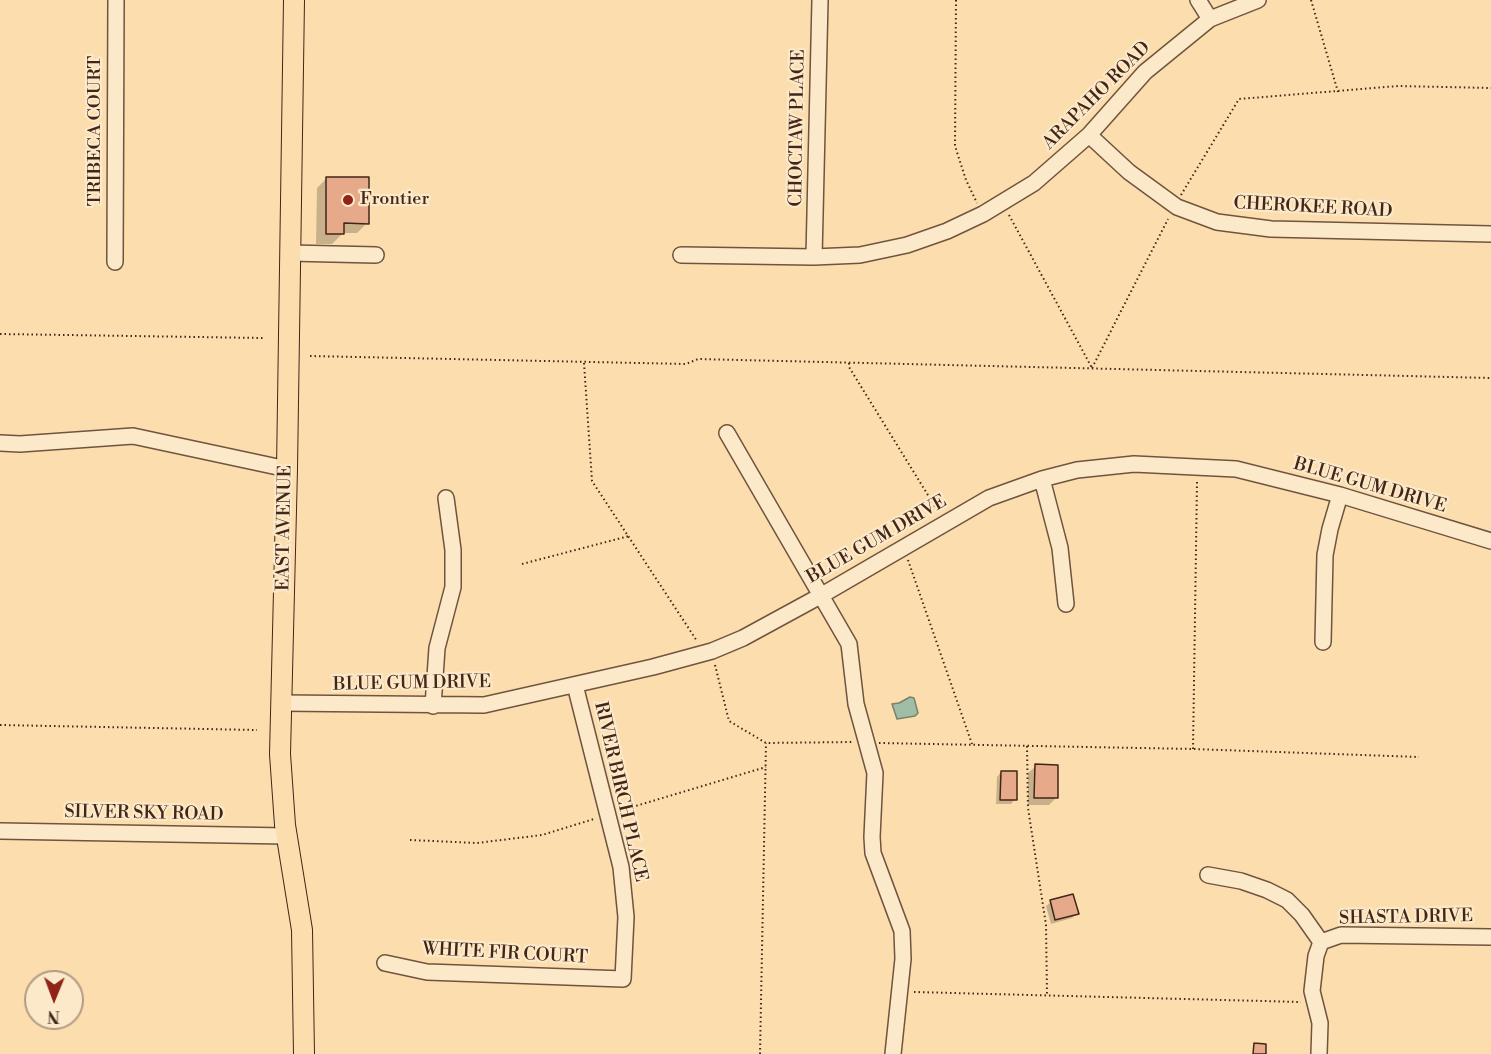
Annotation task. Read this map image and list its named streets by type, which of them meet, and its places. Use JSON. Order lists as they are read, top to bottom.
{
  "streets": {
    "main road": ["EAST AVENUE"],
    "street": [
      "ARAPAHO ROAD",
      "CHOCTAW PLACE",
      "TRIBECA COURT",
      "CHEROKEE ROAD",
      "BLUE GUM DRIVE",
      "RIVER BIRCH PLACE",
      "SILVER SKY ROAD",
      "SHASTA DRIVE",
      "WHITE FIR COURT"
    ]
  },
  "crossings": [
    ["ARAPAHO ROAD", "CHOCTAW PLACE"],
    ["ARAPAHO ROAD", "CHEROKEE ROAD"],
    ["BLUE GUM DRIVE", "EAST AVENUE"],
    ["BLUE GUM DRIVE", "RIVER BIRCH PLACE"],
    ["EAST AVENUE", "SILVER SKY ROAD"],
    ["RIVER BIRCH PLACE", "WHITE FIR COURT"]
  ],
  "places": ["Frontier"],
  "north": "bottom"
}
